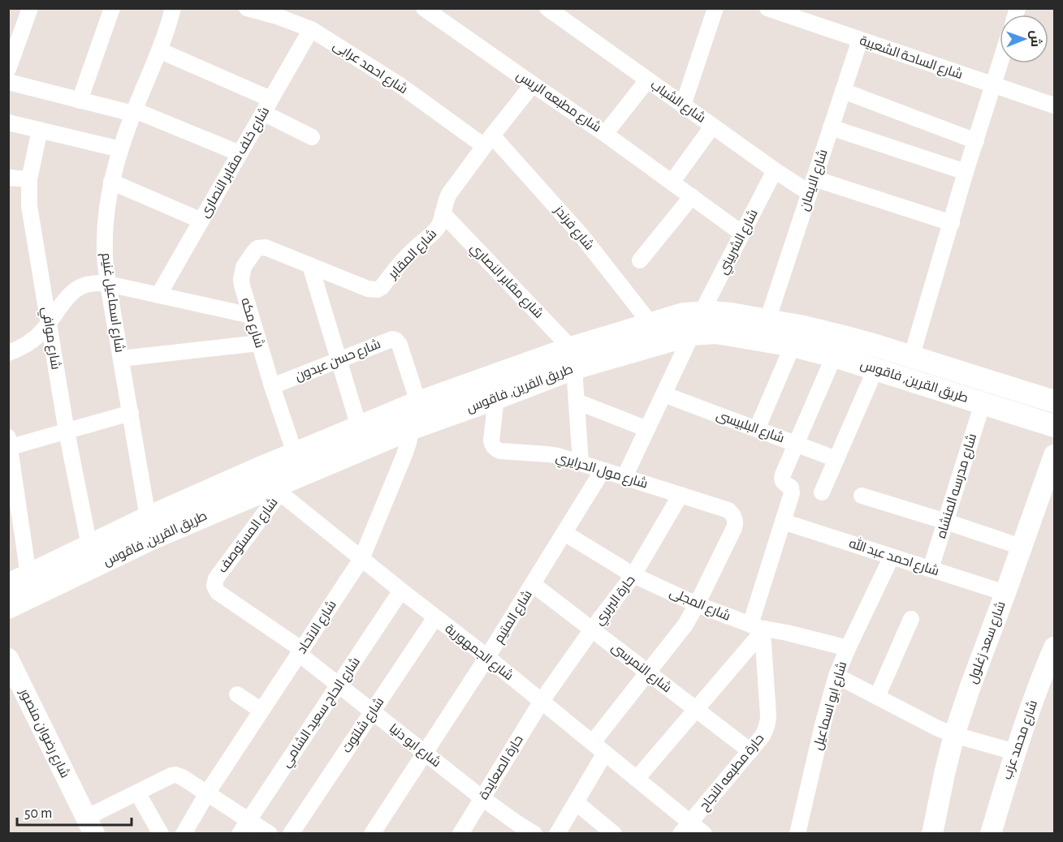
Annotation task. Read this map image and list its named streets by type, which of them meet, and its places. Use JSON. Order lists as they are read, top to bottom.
{
  "streets": {
    "main road": ["طريق القرين, فاقوس"],
    "street": [
      "شارع الساحة الشعبية",
      "شارع احمد عرابى",
      "شارع مطبعه الريس",
      "شارع الشباب",
      "شارع خلف مقابر النصارى",
      "شارع الايمان",
      "شارع فرندز",
      "شارع الشربيني",
      "شارع المقابر",
      "شارع مقابر النصاري",
      "شارع اسماعيل غنيم",
      "شارع مكه",
      "شارع موافي",
      "شارع حسن عبدون",
      "شارع البلبيسى",
      "شارع مول الحرايري",
      "شارع مدرسه المنشاه",
      "شارع المستوصف",
      "شارع احمد عبد الله",
      "حارة البربري",
      "شارع المجلى",
      "شارع المتيم",
      "شارع الاتحاد",
      "شارع سعد زغلول",
      "شارع الجمهورية",
      "شارع النمرسى",
      "شارع ابو اسماعيل",
      "شارع الحاج سعيد الشامي",
      "شارع شلتوت",
      "شارع رضوان منصور",
      "شارع محمد عزب",
      "شارع ابو دنيا",
      "حارة الصعايدة",
      "حارة مطبعه النجاح"
    ]
  },
  "crossings": [
    ["شارع الساحة الشعبية", "شارع الايمان"],
    ["شارع احمد عرابى", "شارع خلف مقابر النصارى"],
    ["شارع احمد عرابى", "شارع فرندز"],
    ["شارع احمد عرابى", "شارع المقابر"],
    ["شارع مطبعه الريس", "شارع الشربيني"],
    ["شارع مطبعه الريس", "شارع المقابر"],
    ["شارع الشباب", "شارع الايمان"],
    ["شارع الشباب", "شارع الشربيني"],
    ["شارع الايمان", "طريق القرين, فاقوس"],
    ["شارع فرندز", "شارع المقابر"],
    ["شارع فرندز", "طريق القرين, فاقوس"],
    ["شارع الشربيني", "طريق القرين, فاقوس"],
    ["شارع المقابر", "شارع مقابر النصاري"],
    ["شارع المقابر", "شارع مكه"],
    ["شارع مقابر النصاري", "طريق القرين, فاقوس"],
    ["شارع اسماعيل غنيم", "طريق القرين, فاقوس"],
    ["شارع مكه", "شارع حسن عبدون"],
    ["شارع مكه", "طريق القرين, فاقوس"],
    ["شارع موافي", "طريق القرين, فاقوس"],
    ["شارع حسن عبدون", "طريق القرين, فاقوس"],
    ["شارع حسن عبدون", "شارع الاتحاد"],
    ["طريق القرين, فاقوس", "شارع مول الحرايري"],
    ["طريق القرين, فاقوس", "شارع مدرسه المنشاه"],
    ["طريق القرين, فاقوس", "شارع المستوصف"],
    ["طريق القرين, فاقوس", "شارع الاتحاد"],
    ["طريق القرين, فاقوس", "شارع الجمهورية"],
    ["شارع مول الحرايري", "حارة البربري"],
    ["شارع مول الحرايري", "شارع المجلى"],
    ["شارع مول الحرايري", "شارع المتيم"],
    ["شارع مدرسه المنشاه", "شارع احمد عبد الله"],
    ["شارع المستوصف", "شارع الاتحاد"],
    ["شارع المستوصف", "شارع الجمهورية"],
    ["شارع المستوصف", "شارع ابو دنيا"],
    ["شارع احمد عبد الله", "شارع سعد زغلول"],
    ["شارع احمد عبد الله", "شارع ابو اسماعيل"],
    ["حارة البربري", "شارع المجلى"],
    ["حارة البربري", "شارع الجمهورية"],
    ["حارة البربري", "شارع النمرسى"],
    ["حارة البربري", "حارة الصعايدة"],
    ["شارع المجلى", "شارع المتيم"],
    ["شارع المجلى", "شارع ابو اسماعيل"],
    ["شارع المجلى", "حارة مطبعه النجاح"],
    ["شارع المتيم", "شارع الجمهورية"],
    ["شارع المتيم", "شارع النمرسى"],
    ["شارع المتيم", "شارع ابو دنيا"],
    ["شارع الاتحاد", "شارع الجمهورية"],
    ["شارع الاتحاد", "شارع ابو دنيا"],
    ["شارع الجمهورية", "شارع الحاج سعيد الشامي"],
    ["شارع الجمهورية", "شارع شلتوت"],
    ["شارع الجمهورية", "حارة الصعايدة"],
    ["شارع الجمهورية", "حارة مطبعه النجاح"],
    ["شارع النمرسى", "حارة مطبعه النجاح"],
    ["شارع الحاج سعيد الشامي", "شارع ابو دنيا"],
    ["شارع شلتوت", "شارع ابو دنيا"],
    ["شارع ابو دنيا", "حارة الصعايدة"]
  ],
  "scale_bar": "50 m",
  "north": "right"
}
